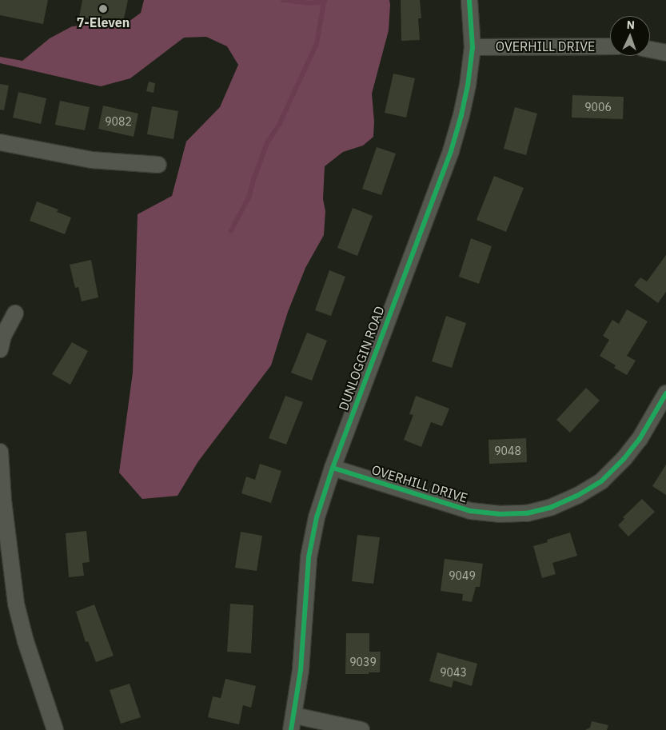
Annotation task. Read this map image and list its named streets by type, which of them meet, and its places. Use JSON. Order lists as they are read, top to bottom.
{
  "streets": {
    "street": ["OVERHILL DRIVE", "DUNLOGGIN ROAD"]
  },
  "crossings": [
    ["OVERHILL DRIVE", "DUNLOGGIN ROAD"]
  ],
  "places": ["7-Eleven"],
  "house_numbers": [
    "9006",
    "9082",
    "9048",
    "9049",
    "9039",
    "9043"
  ],
  "north": "top"
}
